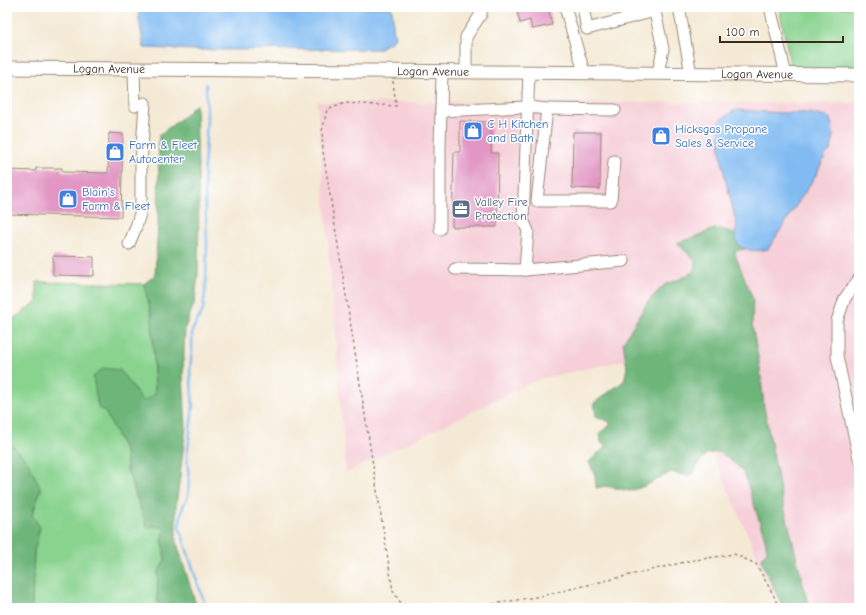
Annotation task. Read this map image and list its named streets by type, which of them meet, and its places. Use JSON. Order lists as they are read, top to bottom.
{
  "streets": {
    "main road": ["Logan Avenue"]
  },
  "places": {
    "shop": [
      "C H Kitchen and Bath",
      "Hicksgas Propane Sales & Service",
      "Farm & Fleet Autocenter",
      "Blain's Farm & Fleet"
    ],
    "office": ["Valley Fire Protection"]
  },
  "scale_bar": "100 m"
}
